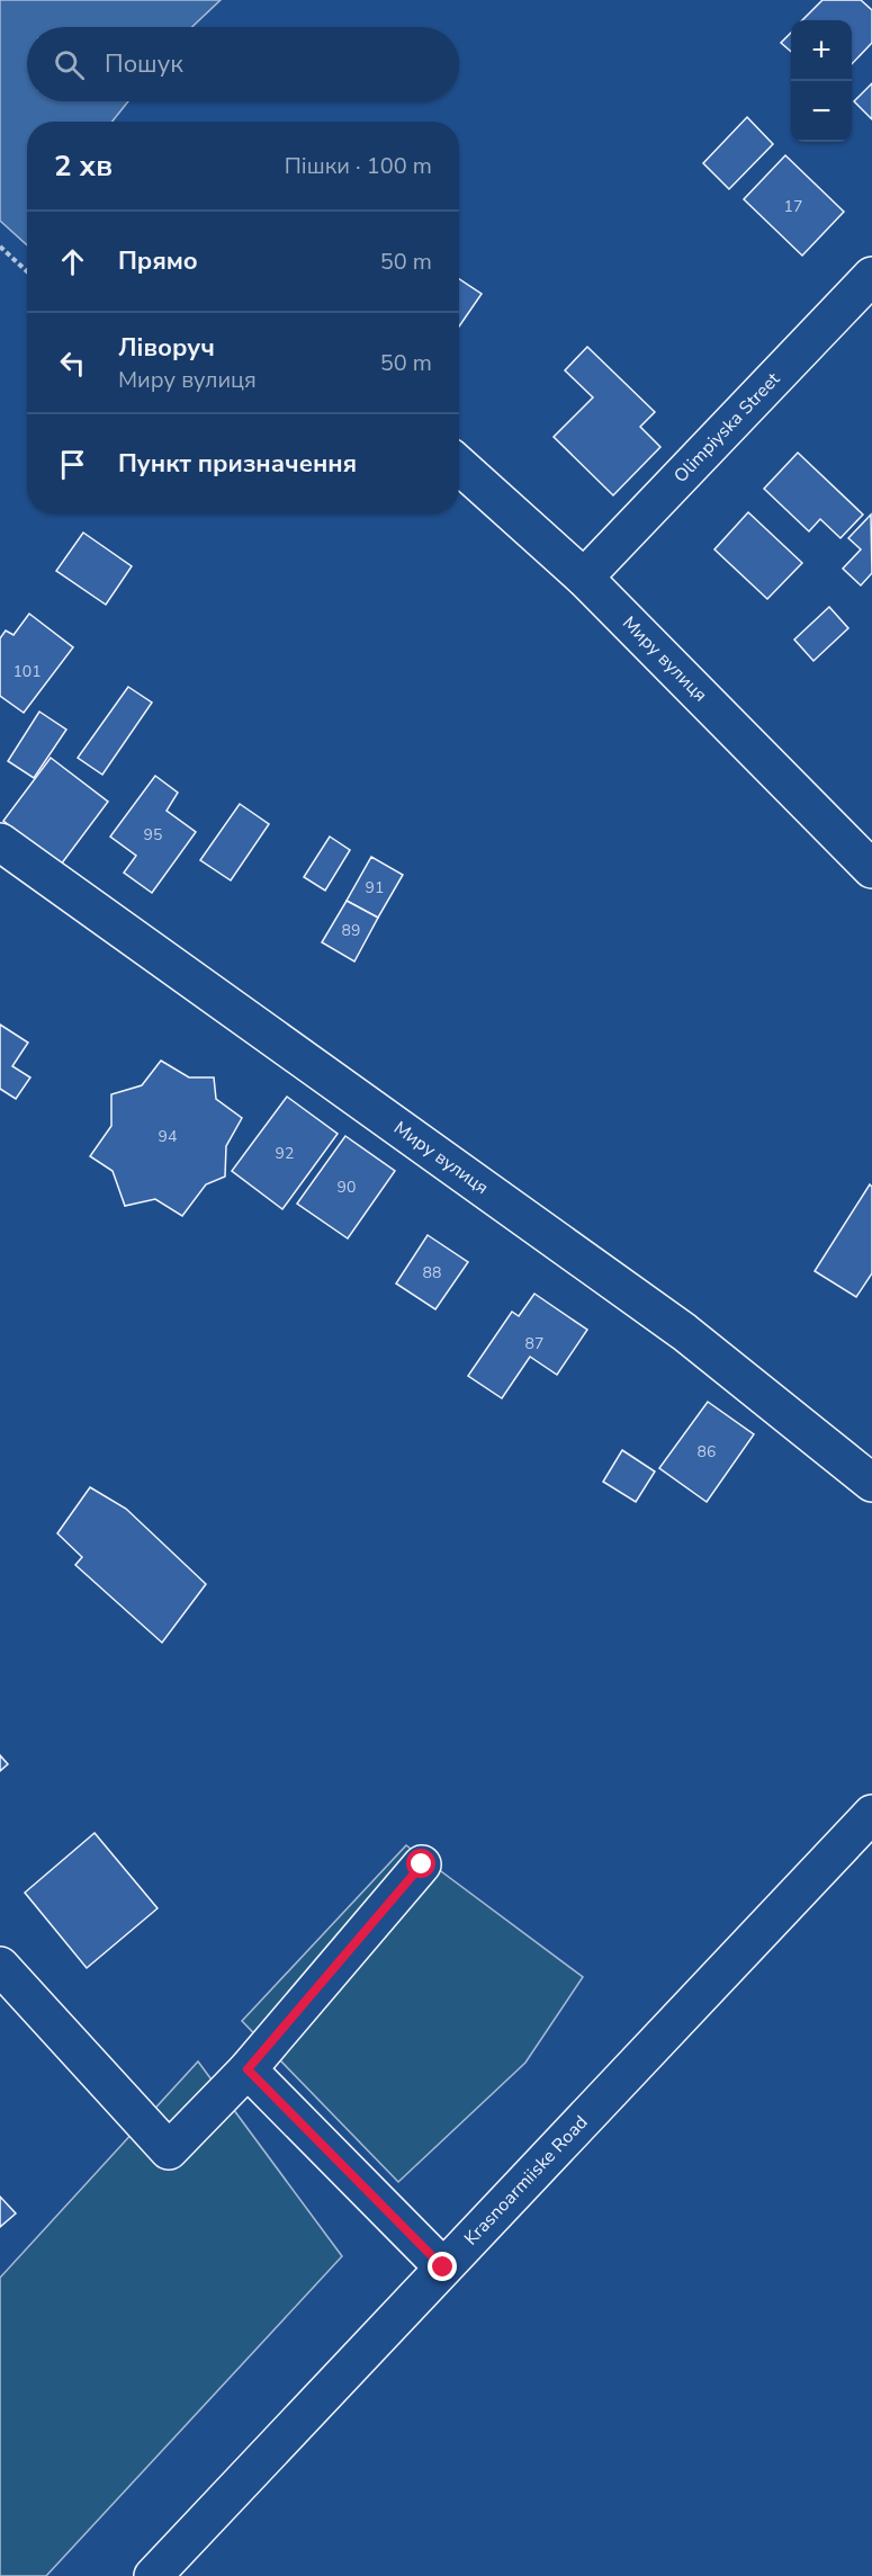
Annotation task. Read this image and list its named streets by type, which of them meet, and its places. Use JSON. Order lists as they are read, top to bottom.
{
  "streets": {
    "street": ["Olimpiyska Street", "Миру вулиця", "Krasnoarmiiske Road"]
  },
  "crossings": [
    ["Olimpiyska Street", "Миру вулиця"]
  ],
  "house_numbers": [
    "17",
    "101",
    "95",
    "91",
    "89",
    "94",
    "92",
    "90",
    "88",
    "87",
    "86"
  ],
  "page": {
    "map_buttons": ["+", "−"],
    "search": "Пошук",
    "heading": ["2 хв", "Пішки · 100 m"],
    "list": [
      ["Прямо", "50 m"],
      ["Ліворуч", "Миру вулиця", "50 m"],
      "Пункт призначення"
    ]
  }
}
